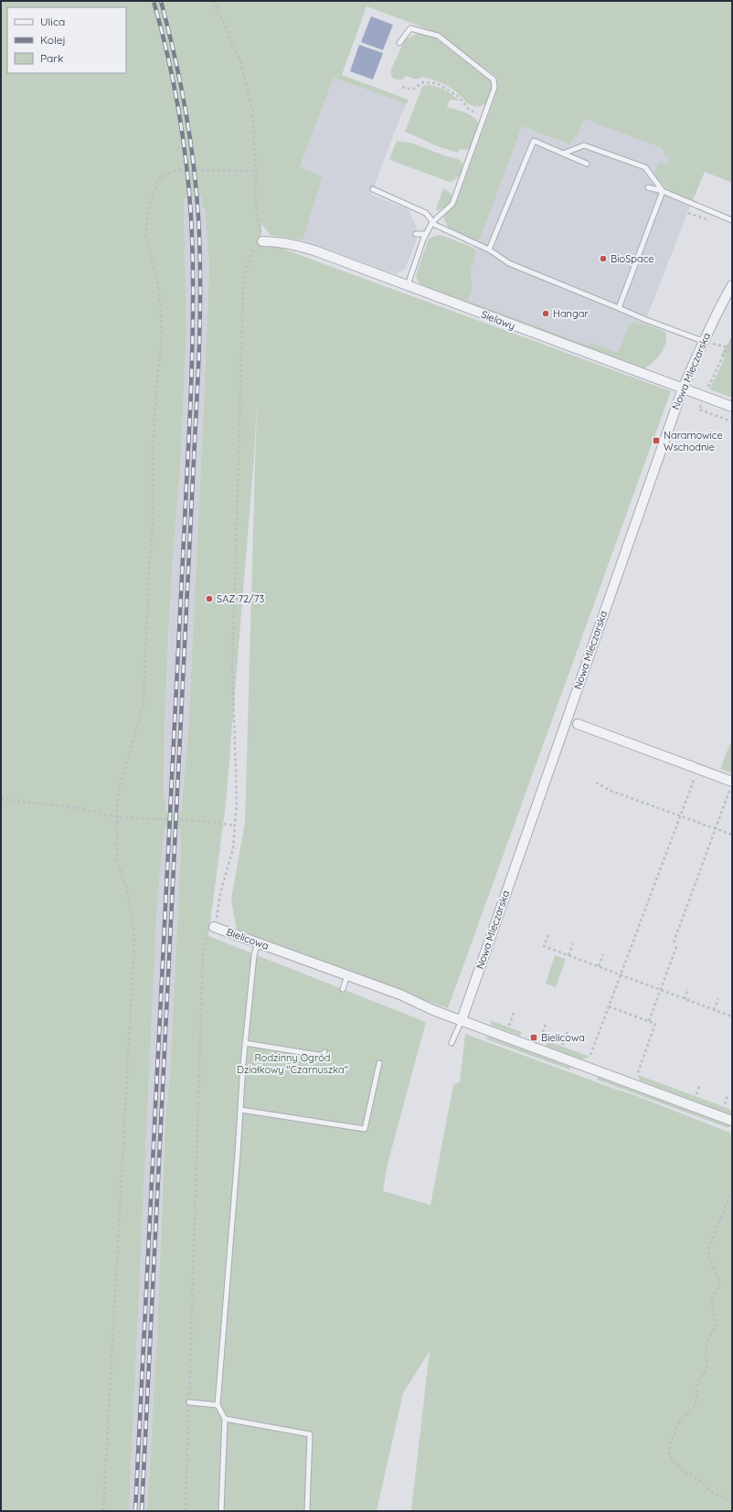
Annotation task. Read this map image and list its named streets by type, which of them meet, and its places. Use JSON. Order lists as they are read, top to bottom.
{
  "streets": {
    "street": ["Sielawy", "Nowa Mleczarska", "Bielicowa"]
  },
  "crossings": [
    ["Sielawy", "Nowa Mleczarska"],
    ["Nowa Mleczarska", "Bielicowa"]
  ],
  "parks": ["Rodzinny Ogród Działkowy \"Czarnuszka\""],
  "places": {
    "other": ["BioSpace", "Hangar", "SAZ 72/73"],
    "transit": ["Naramowice Wschodnie", "Bielicowa"]
  },
  "legend": ["Ulica", "Kolej", "Park"]
}
